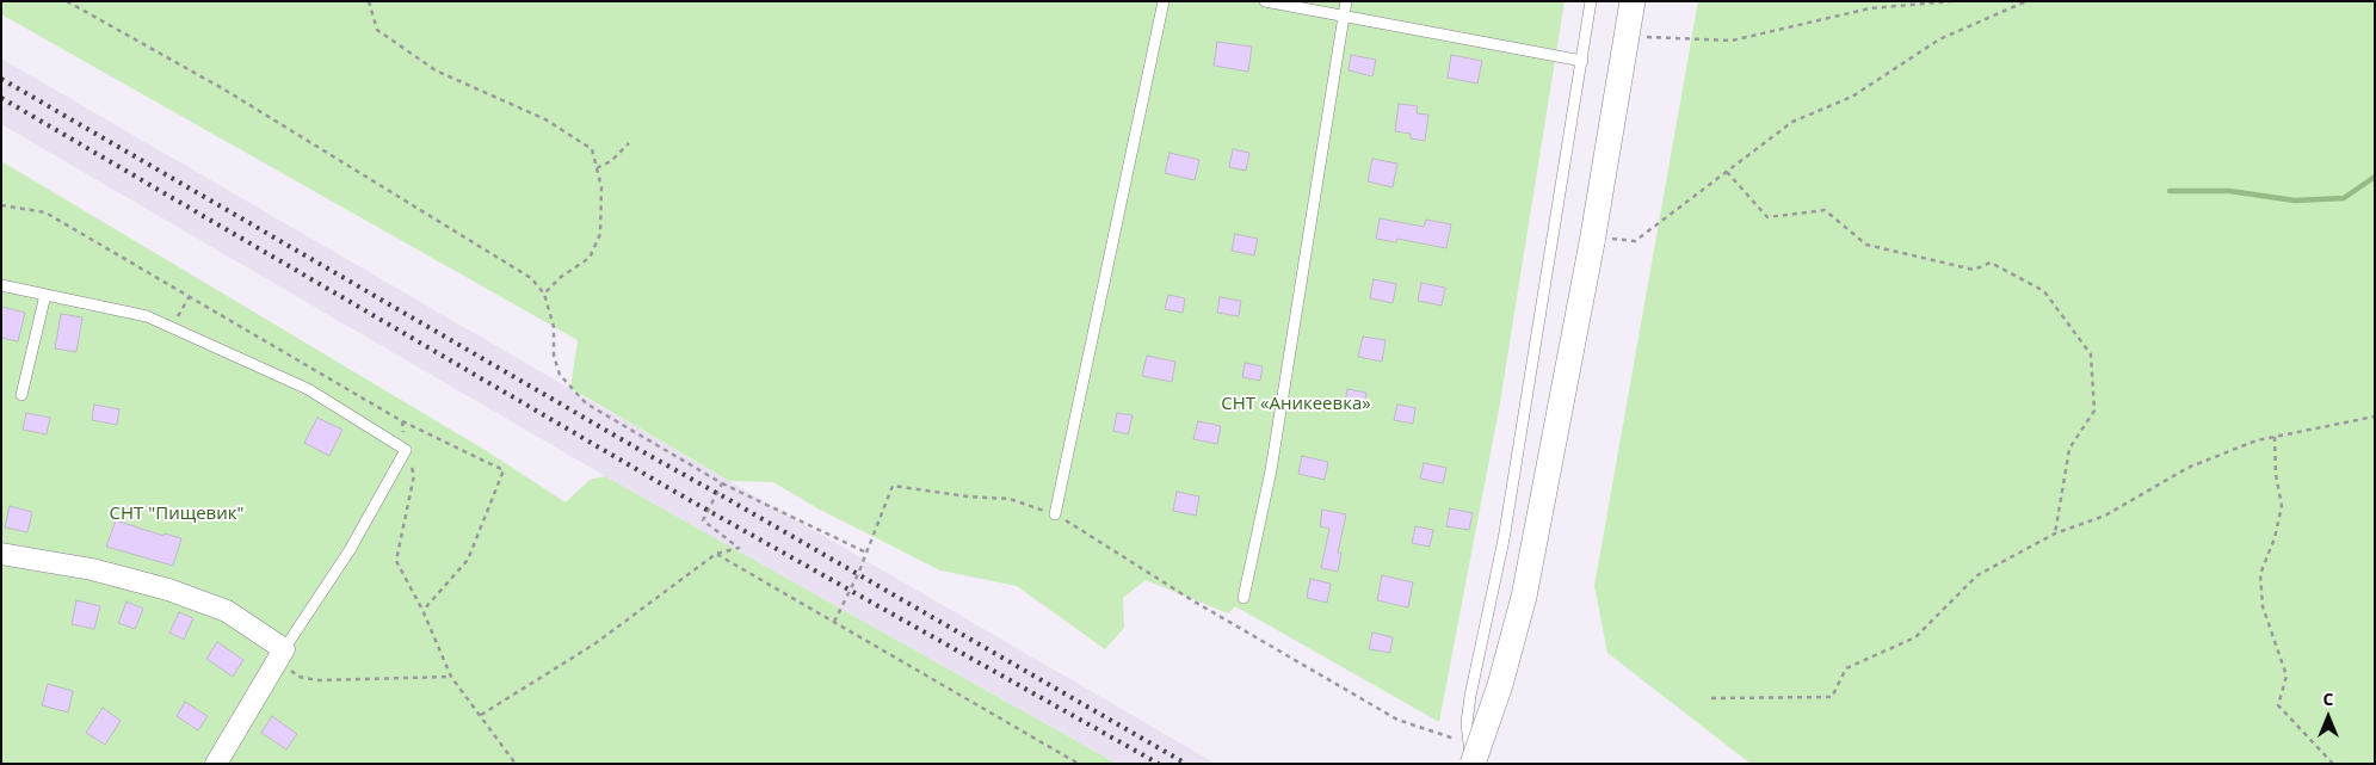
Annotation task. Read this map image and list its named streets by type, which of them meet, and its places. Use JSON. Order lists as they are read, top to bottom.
{
  "parks": ["СНТ «Аникеевка»", "СНТ \"Пищевик\""],
  "north": "top"
}
